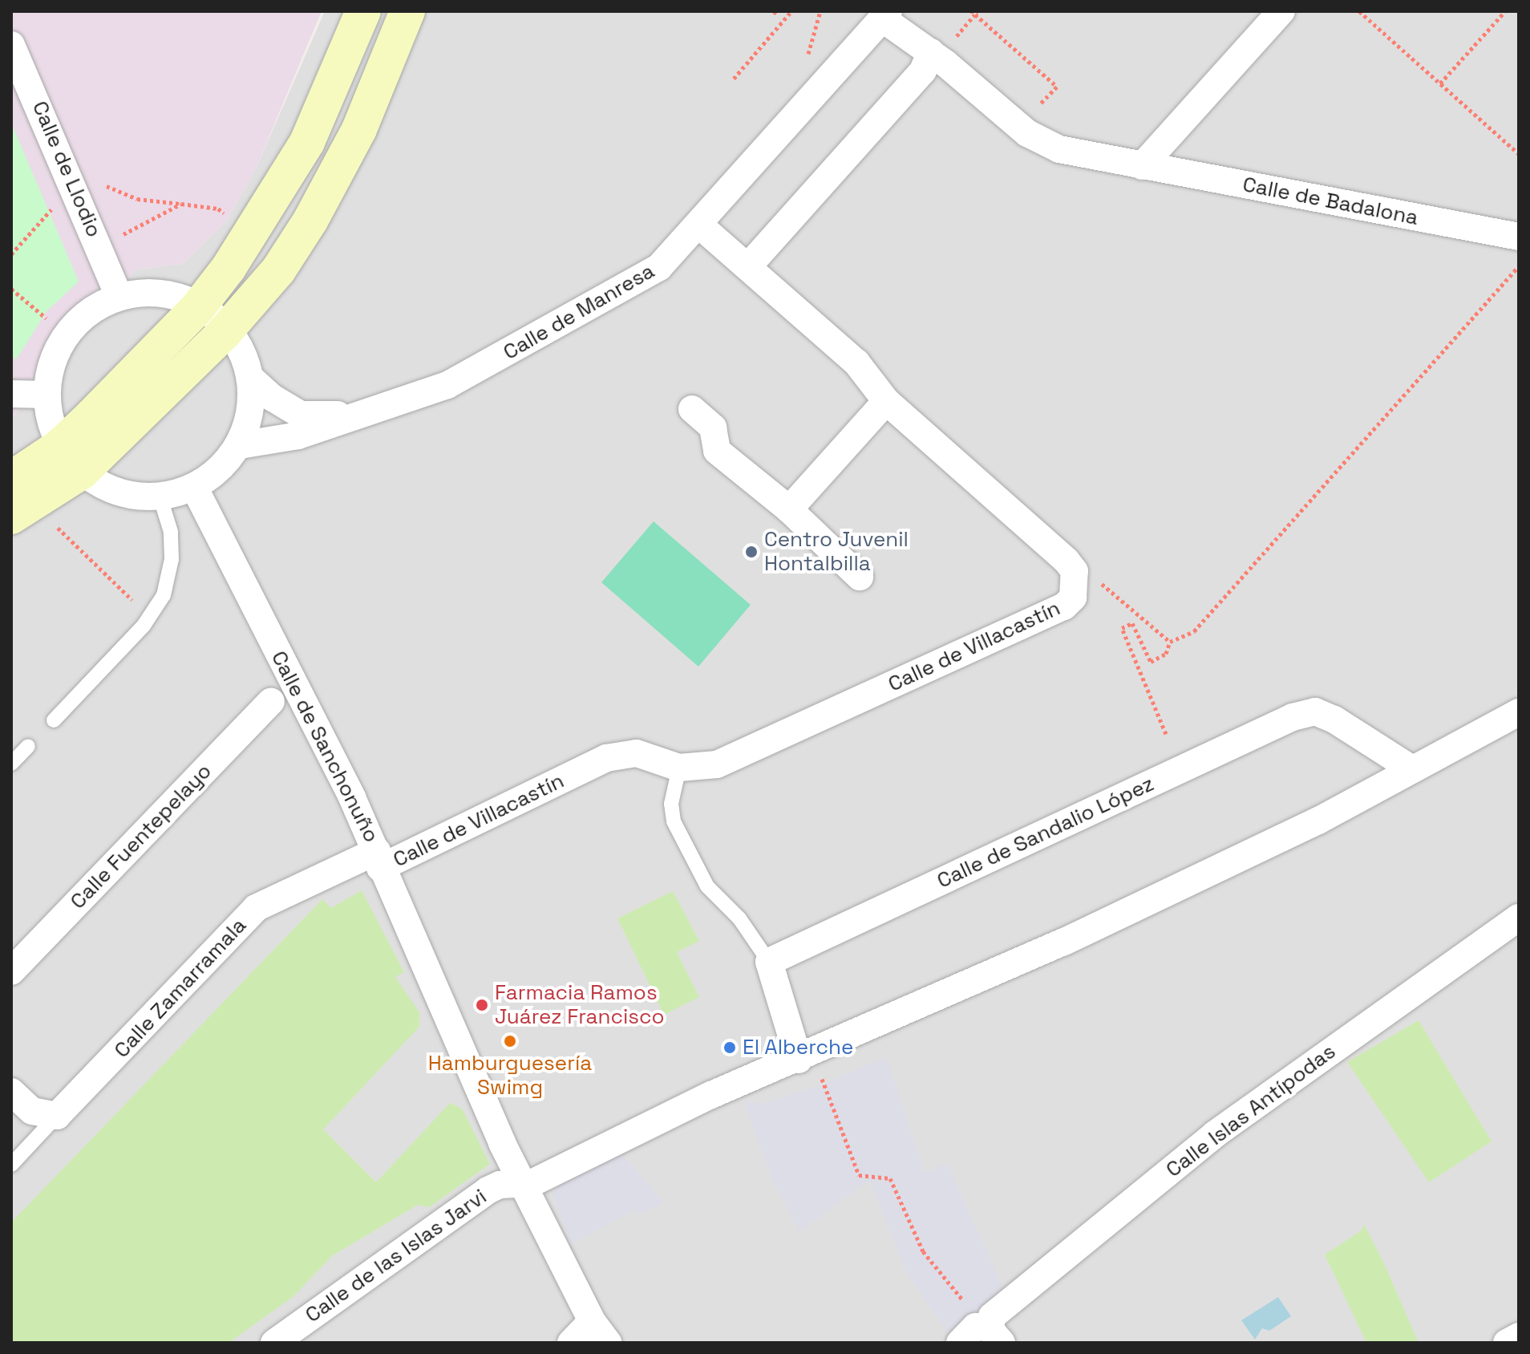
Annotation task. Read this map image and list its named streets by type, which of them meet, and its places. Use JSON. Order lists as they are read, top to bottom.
{
  "streets": {
    "street": [
      "Calle de Llodio",
      "Calle de Badalona",
      "Calle de Manresa",
      "Calle de Villacastín",
      "Calle de Sanchonuño",
      "Calle de Sandalio López",
      "Calle Fuentepelayo",
      "Calle Zamarramala",
      "Calle Islas Antípodas",
      "Calle de las Islas Jarvi"
    ]
  },
  "crossings": [
    ["Calle de Badalona", "Calle de Manresa"],
    ["Calle de Manresa", "Calle de Villacastín"],
    ["Calle de Villacastín", "Calle de Sanchonuño"],
    ["Calle de Villacastín", "Calle Zamarramala"],
    ["Calle de Sanchonuño", "Calle Zamarramala"],
    ["Calle de Sanchonuño", "Calle de las Islas Jarvi"]
  ],
  "places": [
    "Centro Juvenil Hontalbilla",
    "Farmacia Ramos Juárez Francisco",
    "Hamburguesería Swimg",
    "El Alberche"
  ]
}
